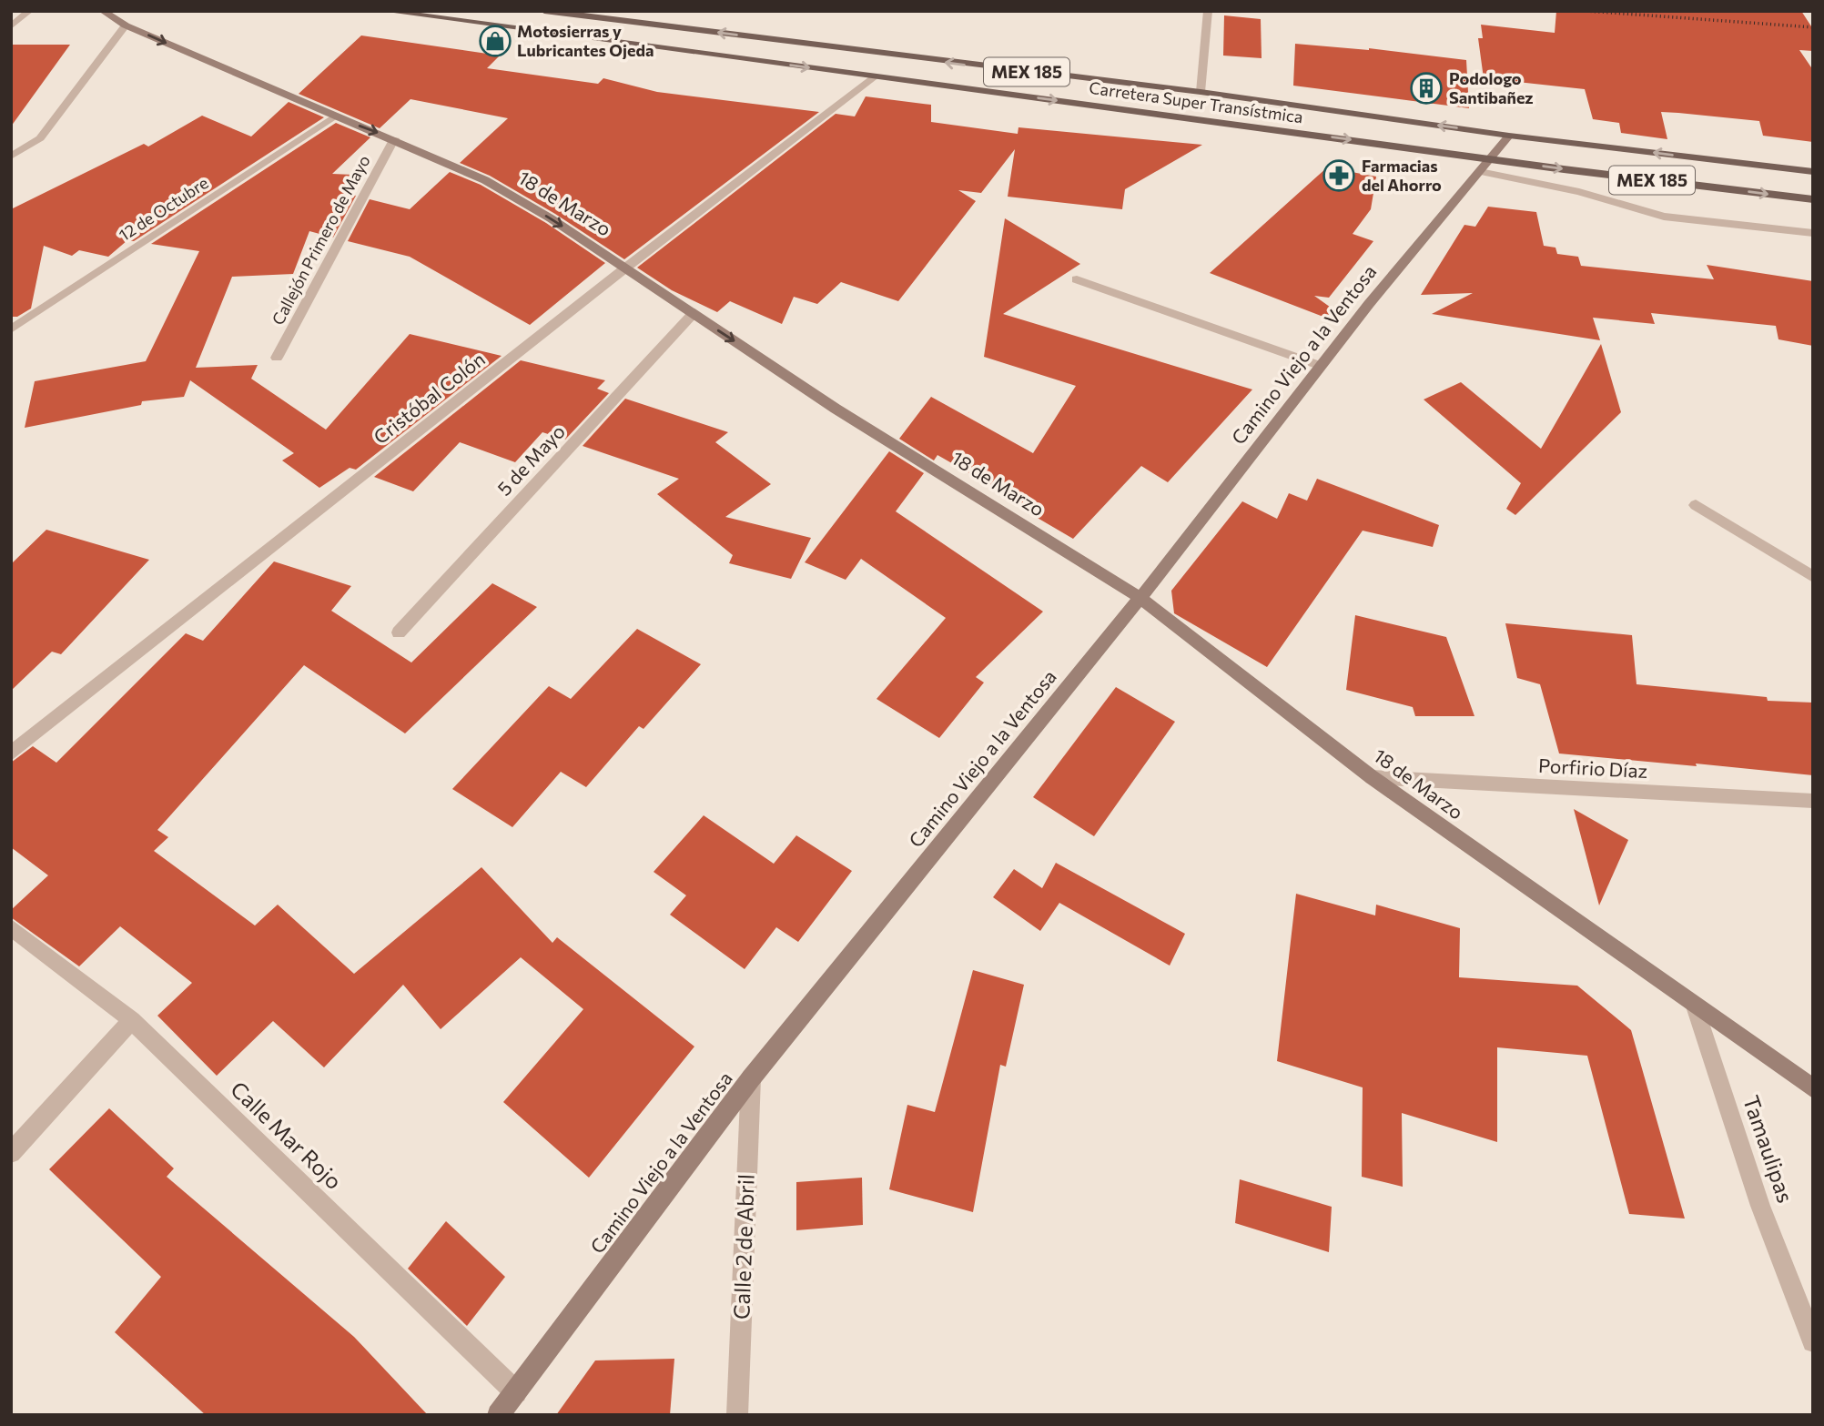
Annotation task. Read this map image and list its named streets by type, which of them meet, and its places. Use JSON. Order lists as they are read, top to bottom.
{
  "streets": {
    "main road": [
      "MEX 185",
      "Carretera Super Transístmica",
      "18 de Marzo",
      "Camino Viejo a la Ventosa"
    ],
    "street": [
      "12 de Octubre",
      "Callejón Primero de Mayo",
      "Cristóbal Colón",
      "5 de Mayo",
      "Porfirio Díaz",
      "Calle Mar Rojo",
      "Tamaulipas",
      "Calle 2 de Abril"
    ]
  },
  "crossings": [
    ["Carretera Super Transístmica", "Camino Viejo a la Ventosa"],
    ["Carretera Super Transístmica", "Cristóbal Colón"],
    ["18 de Marzo", "12 de Octubre"],
    ["18 de Marzo", "Callejón Primero de Mayo"],
    ["18 de Marzo", "Camino Viejo a la Ventosa"],
    ["18 de Marzo", "Cristóbal Colón"],
    ["18 de Marzo", "5 de Mayo"],
    ["18 de Marzo", "Porfirio Díaz"],
    ["18 de Marzo", "Tamaulipas"],
    ["Camino Viejo a la Ventosa", "Calle Mar Rojo"],
    ["Camino Viejo a la Ventosa", "Calle 2 de Abril"]
  ],
  "one_way": ["18 de Marzo"],
  "places": {
    "shop": ["Motosierras y Lubricantes Ojeda"],
    "building": ["Podologo Santibañez"],
    "pharmacy": ["Farmacias del Ahorro"]
  }
}
